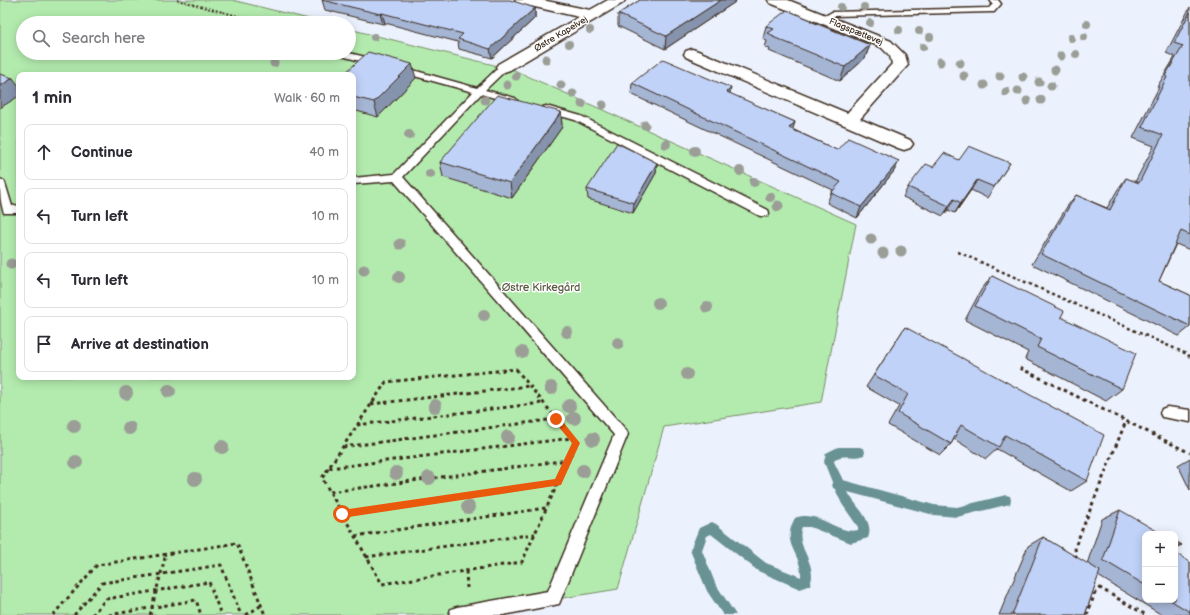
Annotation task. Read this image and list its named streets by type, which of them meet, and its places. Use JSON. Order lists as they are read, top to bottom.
{
  "streets": {
    "street": ["Flagspættevej", "Østre Kapelvej"]
  },
  "parks": ["Østre Kirkegård"],
  "page": {
    "search": "Search here",
    "heading": ["1 min", "Walk · 60 m"],
    "list": [
      ["Continue", "40 m"],
      ["Turn left", "10 m"],
      ["Turn left", "10 m"],
      "Arrive at destination"
    ],
    "map_buttons": ["+", "−"]
  }
}
